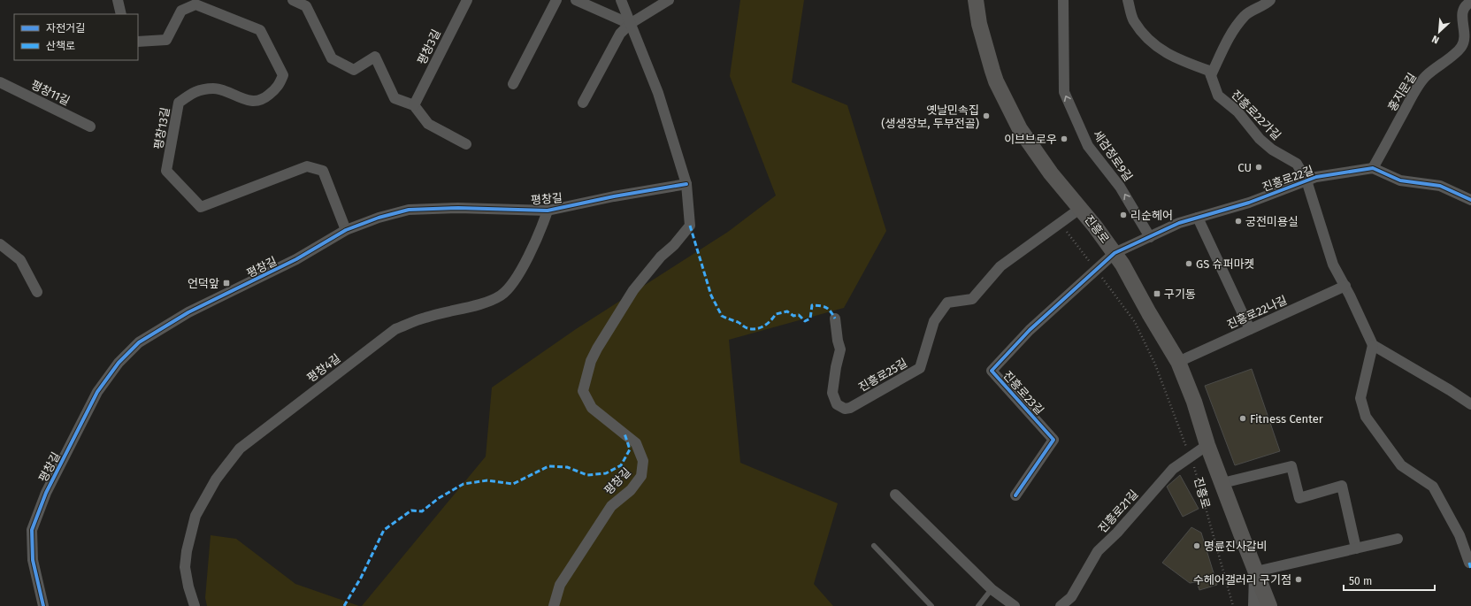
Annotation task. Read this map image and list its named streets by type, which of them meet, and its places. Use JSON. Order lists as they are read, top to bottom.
{
  "streets": {
    "main road": ["진흥로"],
    "street": [
      "평창3길",
      "홍지문길",
      "평창11길",
      "진흥로22가길",
      "평창13길",
      "세검정로9길",
      "진흥로22길",
      "평창길",
      "진흥로22나길",
      "평창4길",
      "진흥로25길",
      "진흥로23길",
      "진흥로21길"
    ]
  },
  "crossings": [
    ["홍지문길", "진흥로22길"],
    ["진흥로22가길", "진흥로22길"],
    ["평창13길", "평창길"],
    ["세검정로9길", "진흥로22길"],
    ["진흥로22길", "진흥로"],
    ["진흥로22길", "진흥로23길"],
    ["평창길", "평창4길"],
    ["진흥로", "진흥로22나길"],
    ["진흥로", "진흥로25길"],
    ["진흥로", "진흥로23길"],
    ["진흥로", "진흥로21길"]
  ],
  "one_way": ["세검정로9길"],
  "places": {
    "other": [
      "옛날민속집 (생생장보, 두부전골)",
      "이브브로우",
      "CU",
      "리순헤어",
      "궁전미용실",
      "GS 슈퍼마켓",
      "Fitness Center",
      "명륜진사갈비",
      "수헤어갤러리 구기점"
    ],
    "transit": ["언덕앞", "구기동"]
  },
  "legend": ["자전거길", "산책로"],
  "scale_bar": "50 m",
  "north": "bottom left"
}
